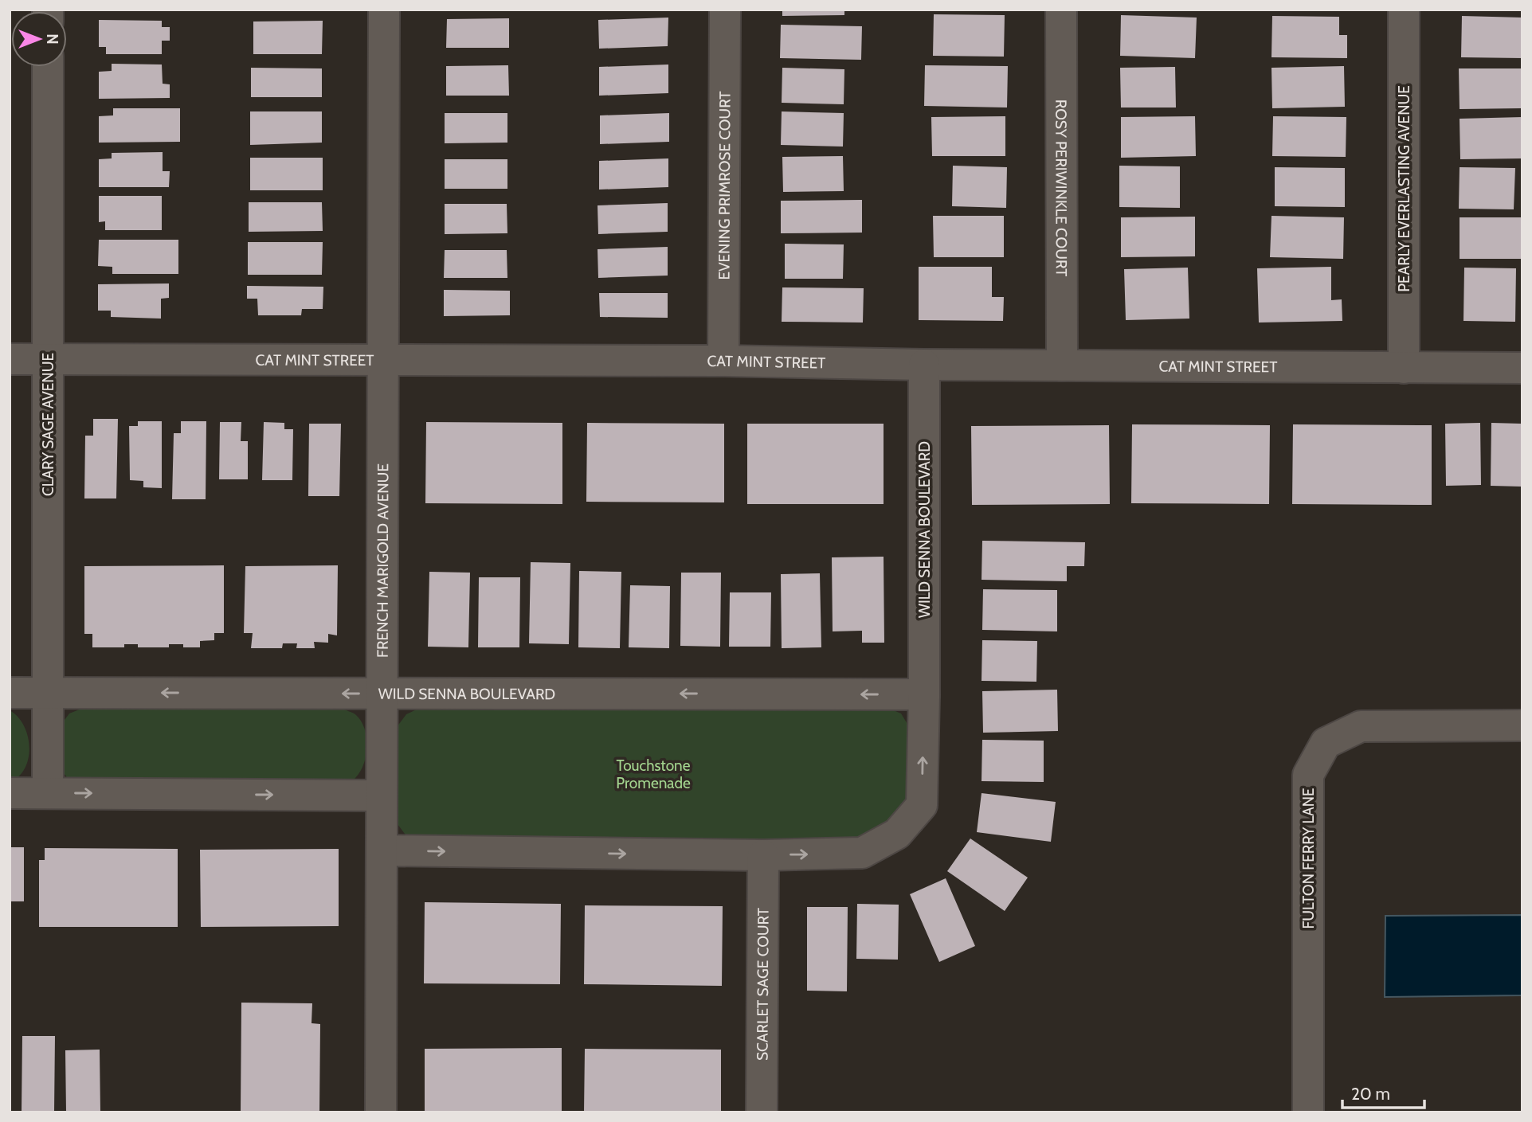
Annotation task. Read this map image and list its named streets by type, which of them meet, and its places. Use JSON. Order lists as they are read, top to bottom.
{
  "streets": {
    "street": [
      "EVENING PRIMROSE COURT",
      "ROSY PERIWINKLE COURT",
      "PEARLY EVERLASTING AVENUE",
      "CAT MINT STREET",
      "CLARY SAGE AVENUE",
      "WILD SENNA BOULEVARD",
      "FRENCH MARIGOLD AVENUE",
      "FULTON FERRY LANE",
      "SCARLET SAGE COURT"
    ]
  },
  "crossings": [
    ["EVENING PRIMROSE COURT", "CAT MINT STREET"],
    ["ROSY PERIWINKLE COURT", "CAT MINT STREET"],
    ["PEARLY EVERLASTING AVENUE", "CAT MINT STREET"],
    ["CAT MINT STREET", "CLARY SAGE AVENUE"],
    ["CAT MINT STREET", "WILD SENNA BOULEVARD"],
    ["CAT MINT STREET", "FRENCH MARIGOLD AVENUE"],
    ["CLARY SAGE AVENUE", "WILD SENNA BOULEVARD"],
    ["WILD SENNA BOULEVARD", "FRENCH MARIGOLD AVENUE"],
    ["WILD SENNA BOULEVARD", "SCARLET SAGE COURT"]
  ],
  "parks": ["Touchstone Promenade"],
  "scale_bar": "20 m",
  "north": "right"
}
